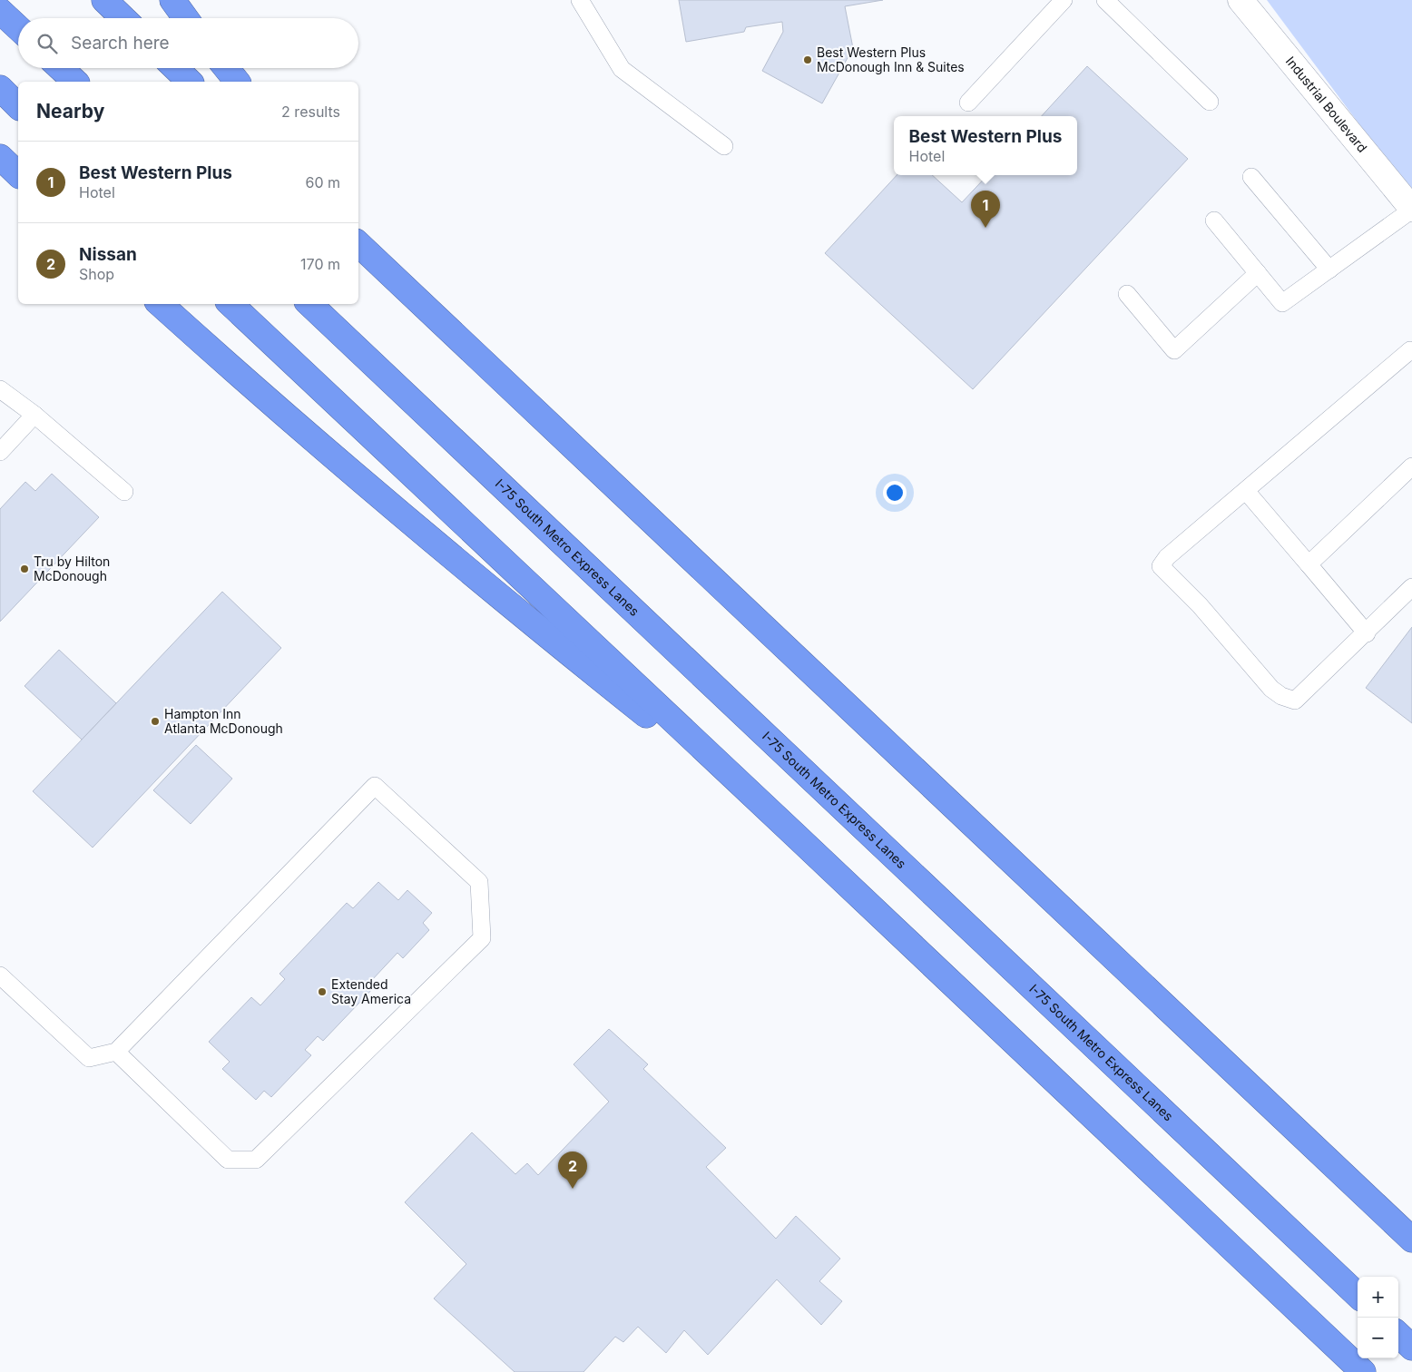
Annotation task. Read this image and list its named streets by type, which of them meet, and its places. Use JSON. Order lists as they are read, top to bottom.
{
  "streets": {
    "highway": ["I-75 South Metro Express Lanes"],
    "street": ["Industrial Boulevard"]
  },
  "places": [
    "Best Western Plus McDonough Inn & Suites",
    "Tru by Hilton McDonough",
    "Hampton Inn Atlanta McDonough",
    "Extended Stay America"
  ],
  "page": {
    "search": "Search here",
    "heading": ["Nearby", "2 results"],
    "popup": ["Best Western Plus", "Hotel"],
    "list": [
      {
        "mark": "1",
        "name": "Best Western Plus",
        "note": "Hotel",
        "value": "60 m"
      },
      {
        "mark": "2",
        "name": "Nissan",
        "note": "Shop",
        "value": "170 m"
      }
    ],
    "pins": ["1", "2"],
    "map_buttons": ["+", "−"]
  }
}
